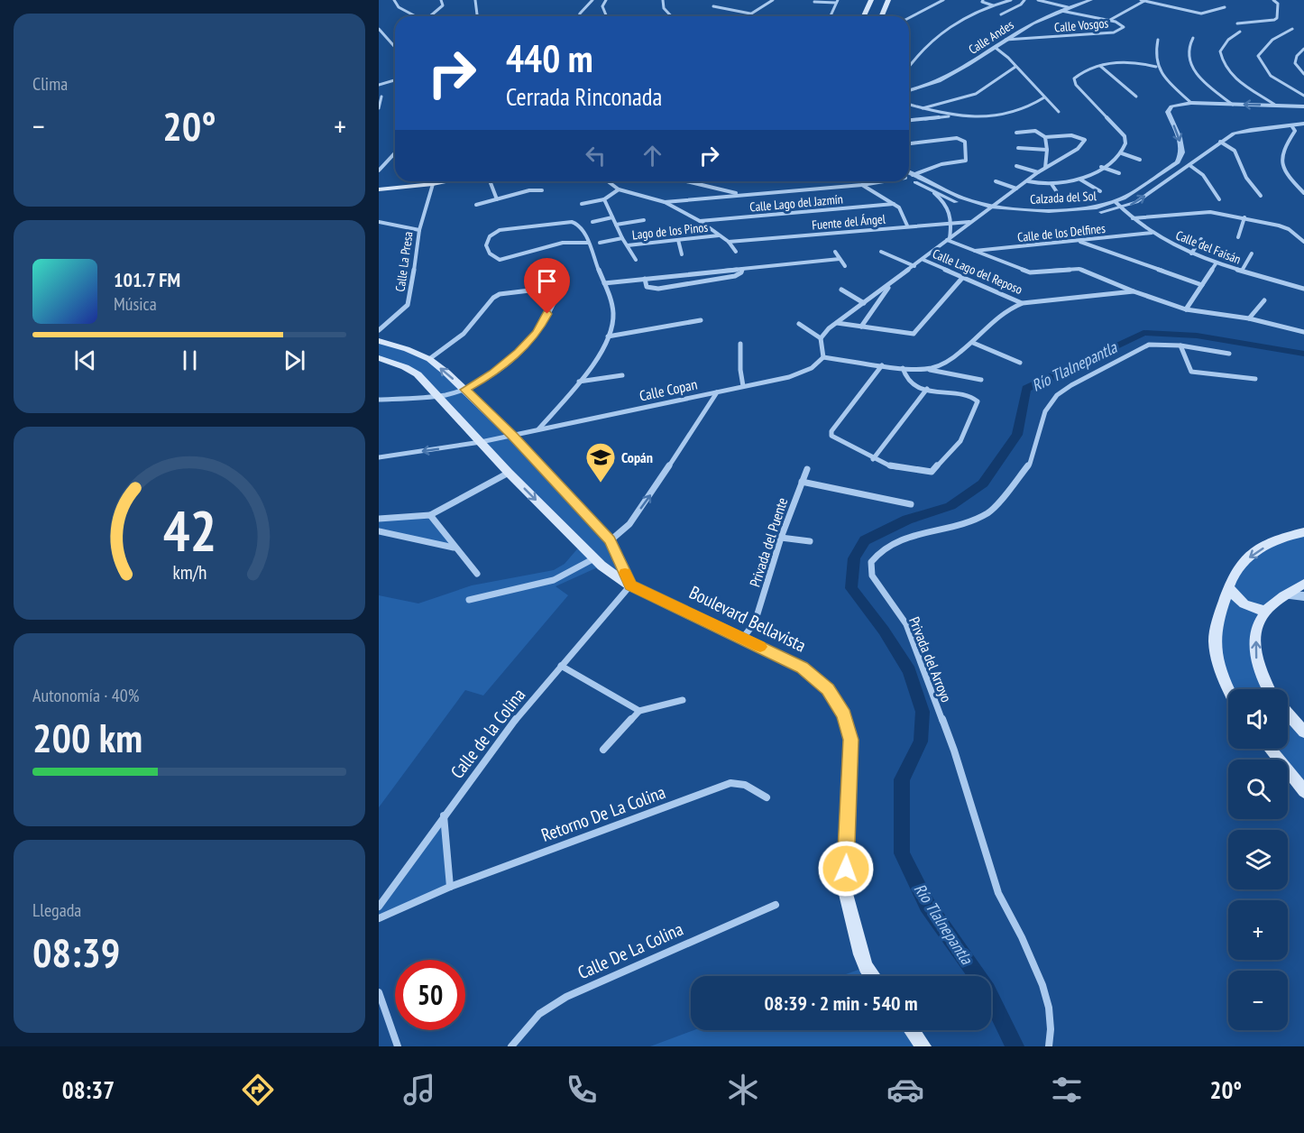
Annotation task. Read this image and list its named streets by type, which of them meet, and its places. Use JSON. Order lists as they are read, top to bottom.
{
  "streets": {
    "main road": ["Boulevard Bellavista"],
    "street": [
      "Calle Vosgos",
      "Calle Andes",
      "Calzada del Sol",
      "Calle Lago del Jazmín",
      "Fuente del Ángel",
      "Lago de los Pinos",
      "Calle de los Delfines",
      "Calle del Faisán",
      "Calle La Presa",
      "Calle Lago del Reposo",
      "Calle Copan",
      "Privada del Puente",
      "Privada del Arroyo",
      "Calle de la Colina",
      "Retorno De La Colina",
      "Calle De La Colina"
    ]
  },
  "crossings": [
    ["Calle Vosgos", "Calle Andes"],
    ["Calzada del Sol", "Calle del Faisán"],
    ["Calle de los Delfines", "Calle del Faisán"],
    ["Calle Copan", "Boulevard Bellavista"],
    ["Privada del Puente", "Boulevard Bellavista"],
    ["Boulevard Bellavista", "Calle de la Colina"]
  ],
  "water": ["Río Tlalnepantla"],
  "places": {
    "school or university": ["Copán"]
  },
  "page": {
    "tile": [
      "Clima",
      ["Autonomía · 40%", "200 km"],
      ["Llegada", "08:39"]
    ],
    "turn": ["440 m", "Cerrada Rinconada"],
    "heat": ["−", "20°", "+"],
    "song": ["101.7 FM", "Música"],
    "map_buttons": ["+", "−"],
    "limit": "50",
    "trip": "08:39 · 2 min · 540 m",
    "tabs": ["08:37", "20°"],
    "gauge": ["42", "km/h"]
  }
}
